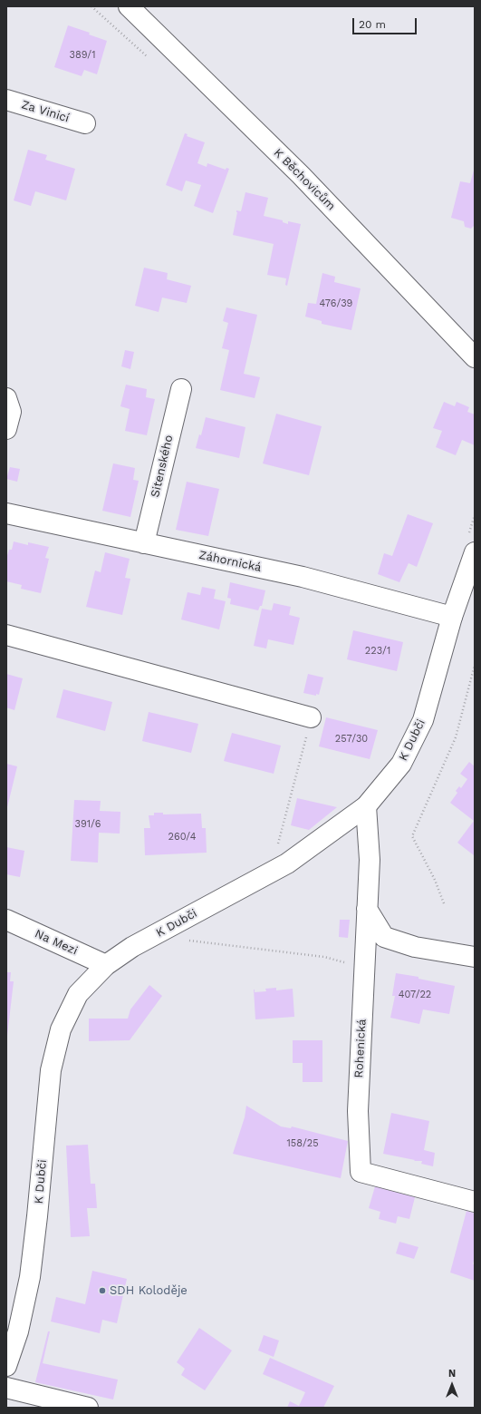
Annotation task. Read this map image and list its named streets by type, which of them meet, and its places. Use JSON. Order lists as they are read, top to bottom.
{
  "streets": {
    "street": [
      "Za Vinicí",
      "K Běchovicům",
      "Sitenského",
      "Záhornická",
      "K Dubči",
      "Na Mezi",
      "Rohenická"
    ]
  },
  "crossings": [
    ["Sitenského", "Záhornická"],
    ["Záhornická", "K Dubči"],
    ["K Dubči", "Na Mezi"],
    ["K Dubči", "Rohenická"]
  ],
  "places": ["SDH Koloděje"],
  "house_numbers": [
    "389/1",
    "476/39",
    "223/1",
    "257/30",
    "391/6",
    "260/4",
    "407/22",
    "158/25"
  ],
  "scale_bar": "20 m",
  "north": "top"
}
